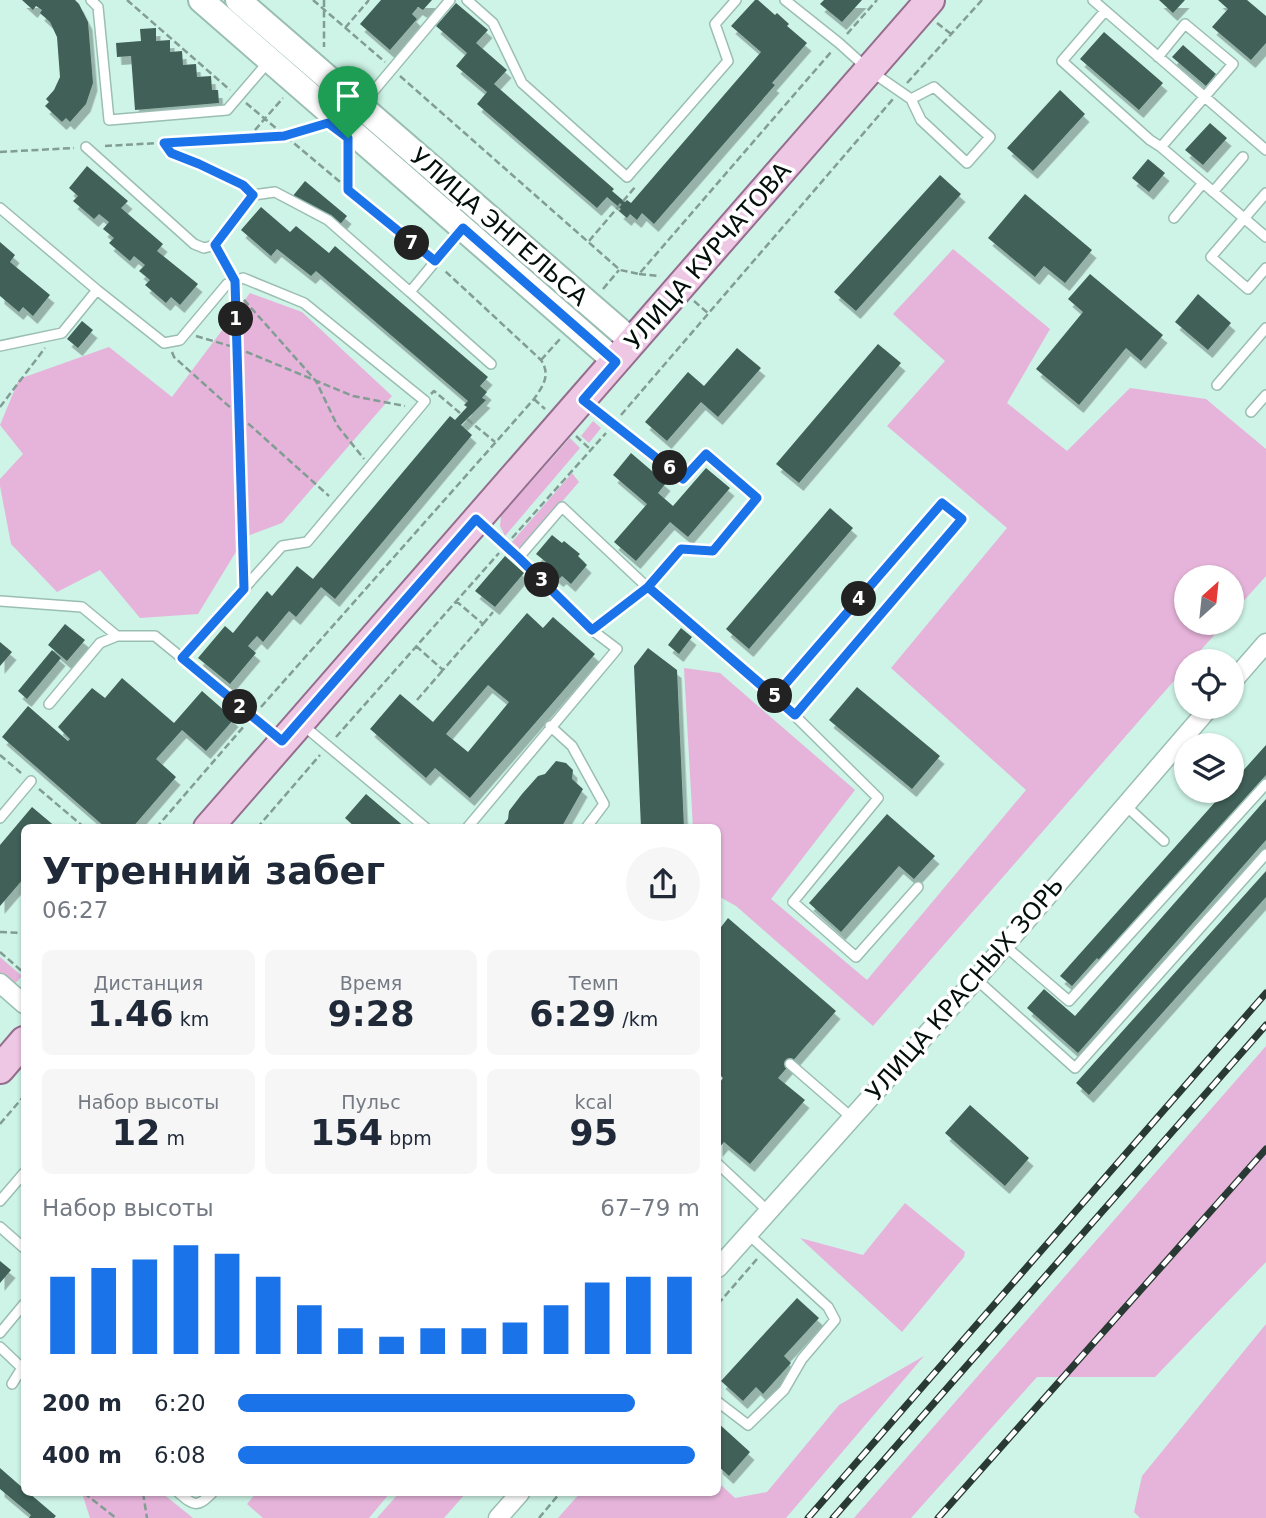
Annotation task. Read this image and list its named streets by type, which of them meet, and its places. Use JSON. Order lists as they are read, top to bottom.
{
  "streets": {
    "main road": ["УЛИЦА ЭНГЕЛЬСА", "УЛИЦА КУРЧАТОВА"],
    "street": ["УЛИЦА КРАСНЫХ ЗОРЬ"]
  },
  "crossings": [
    ["УЛИЦА ЭНГЕЛЬСА", "УЛИЦА КУРЧАТОВА"]
  ],
  "north": "top right",
  "page": {
    "pins": [
      "7",
      "1",
      "6",
      "3",
      "4",
      "5",
      "2"
    ],
    "heading": ["Утренний забег", "06:27"],
    "stats": [
      ["Дистанция", "1.46 km"],
      ["Время", "9:28"],
      ["Темп", "6:29 /km"],
      ["Набор высоты", "12 m"],
      ["Пульс", "154 bpm"],
      ["kcal", "95"]
    ],
    "chart": ["Набор высоты", "67–79 m"],
    "list": [
      {
        "name": "200 m",
        "note": "6:20"
      },
      {
        "name": "400 m",
        "note": "6:08"
      }
    ]
  }
}
